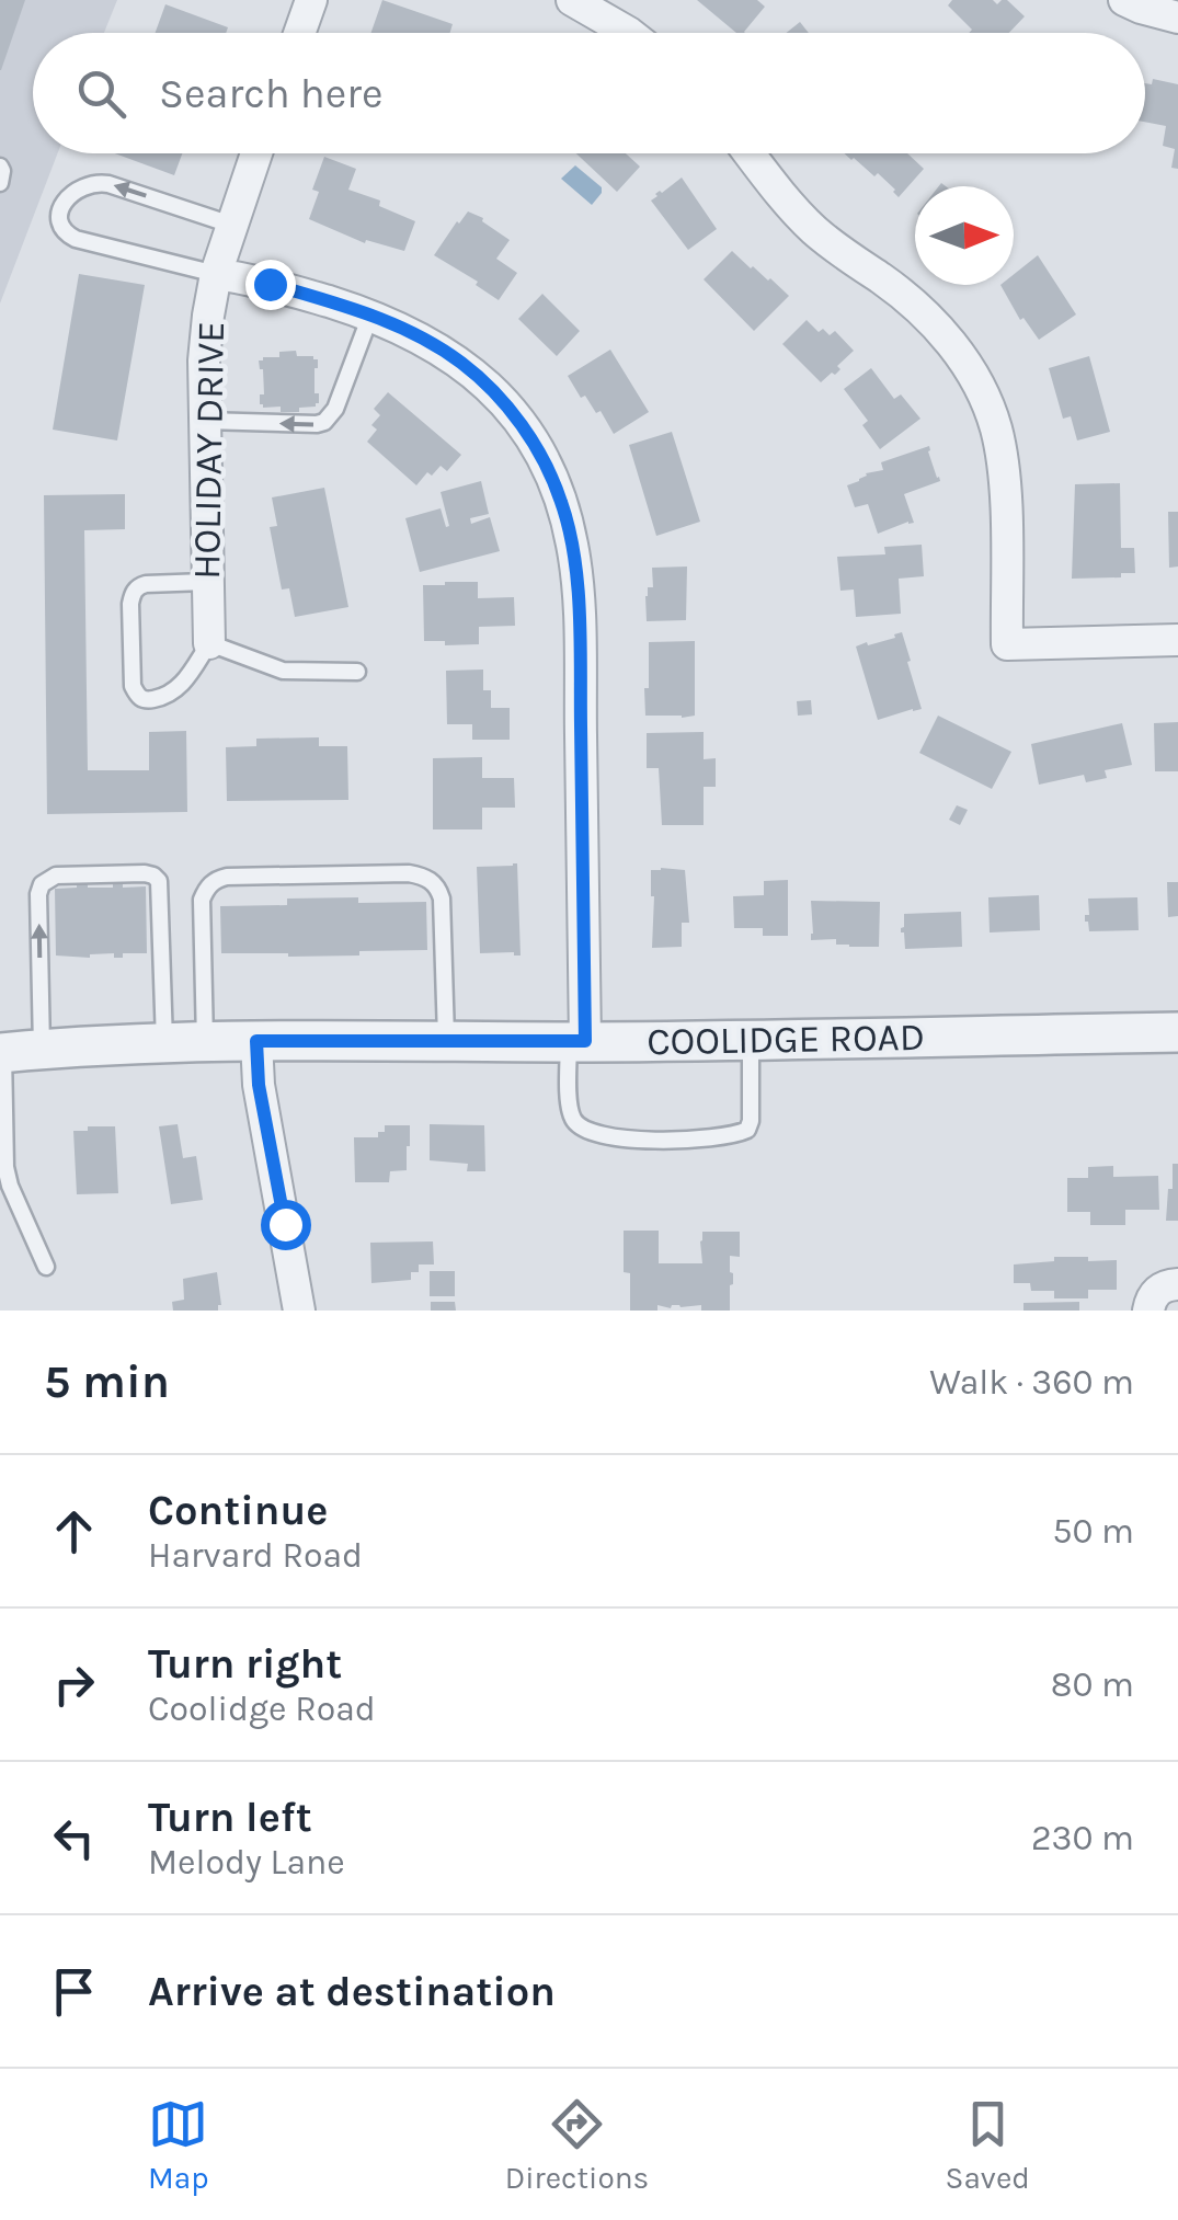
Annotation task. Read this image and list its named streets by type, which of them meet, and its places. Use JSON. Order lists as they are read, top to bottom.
{
  "streets": {
    "street": ["HOLIDAY DRIVE", "COOLIDGE ROAD"]
  },
  "north": "right",
  "page": {
    "search": "Search here",
    "heading": ["5 min", "Walk · 360 m"],
    "list": [
      ["Continue", "Harvard Road", "50 m"],
      ["Turn right", "Coolidge Road", "80 m"],
      ["Turn left", "Melody Lane", "230 m"],
      "Arrive at destination"
    ],
    "nav": ["Map", "Directions", "Saved"]
  }
}
